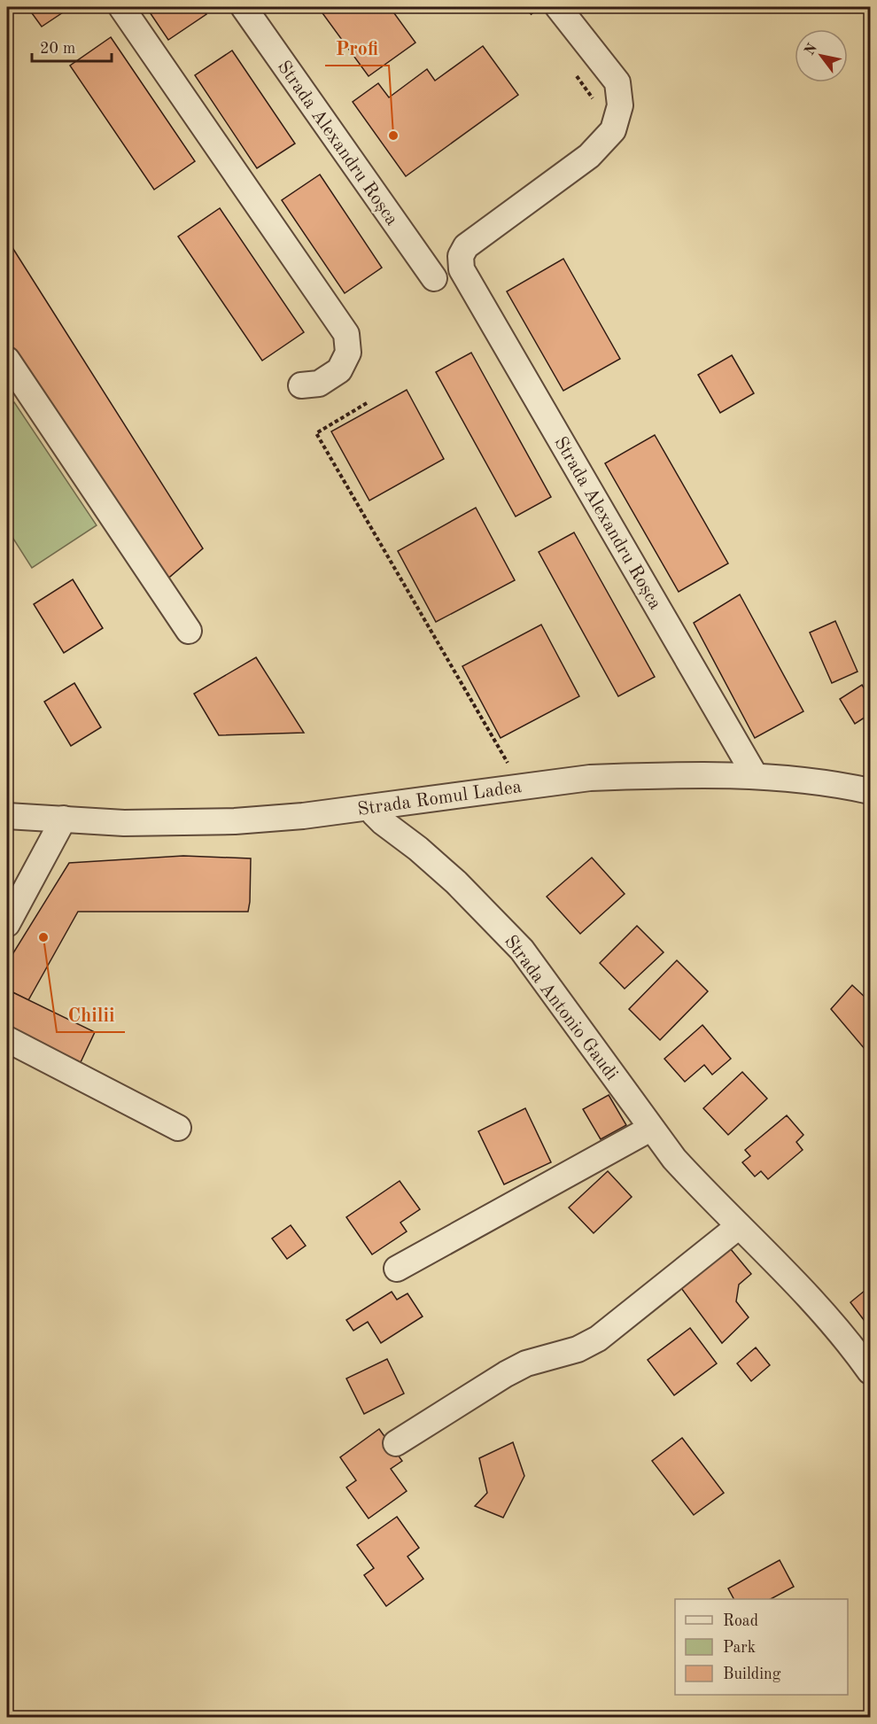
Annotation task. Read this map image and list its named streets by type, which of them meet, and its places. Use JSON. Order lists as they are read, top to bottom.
{
  "streets": {
    "street": ["Strada Alexandru Roșca", "Strada Romul Ladea", "Strada Antonio Gaudi"]
  },
  "crossings": [
    ["Strada Alexandru Roșca", "Strada Romul Ladea"],
    ["Strada Romul Ladea", "Strada Antonio Gaudi"]
  ],
  "places": ["Profi", "Chilii"],
  "legend": ["Road", "Park", "Building"],
  "scale_bar": "20 m",
  "north": "top left"
}
